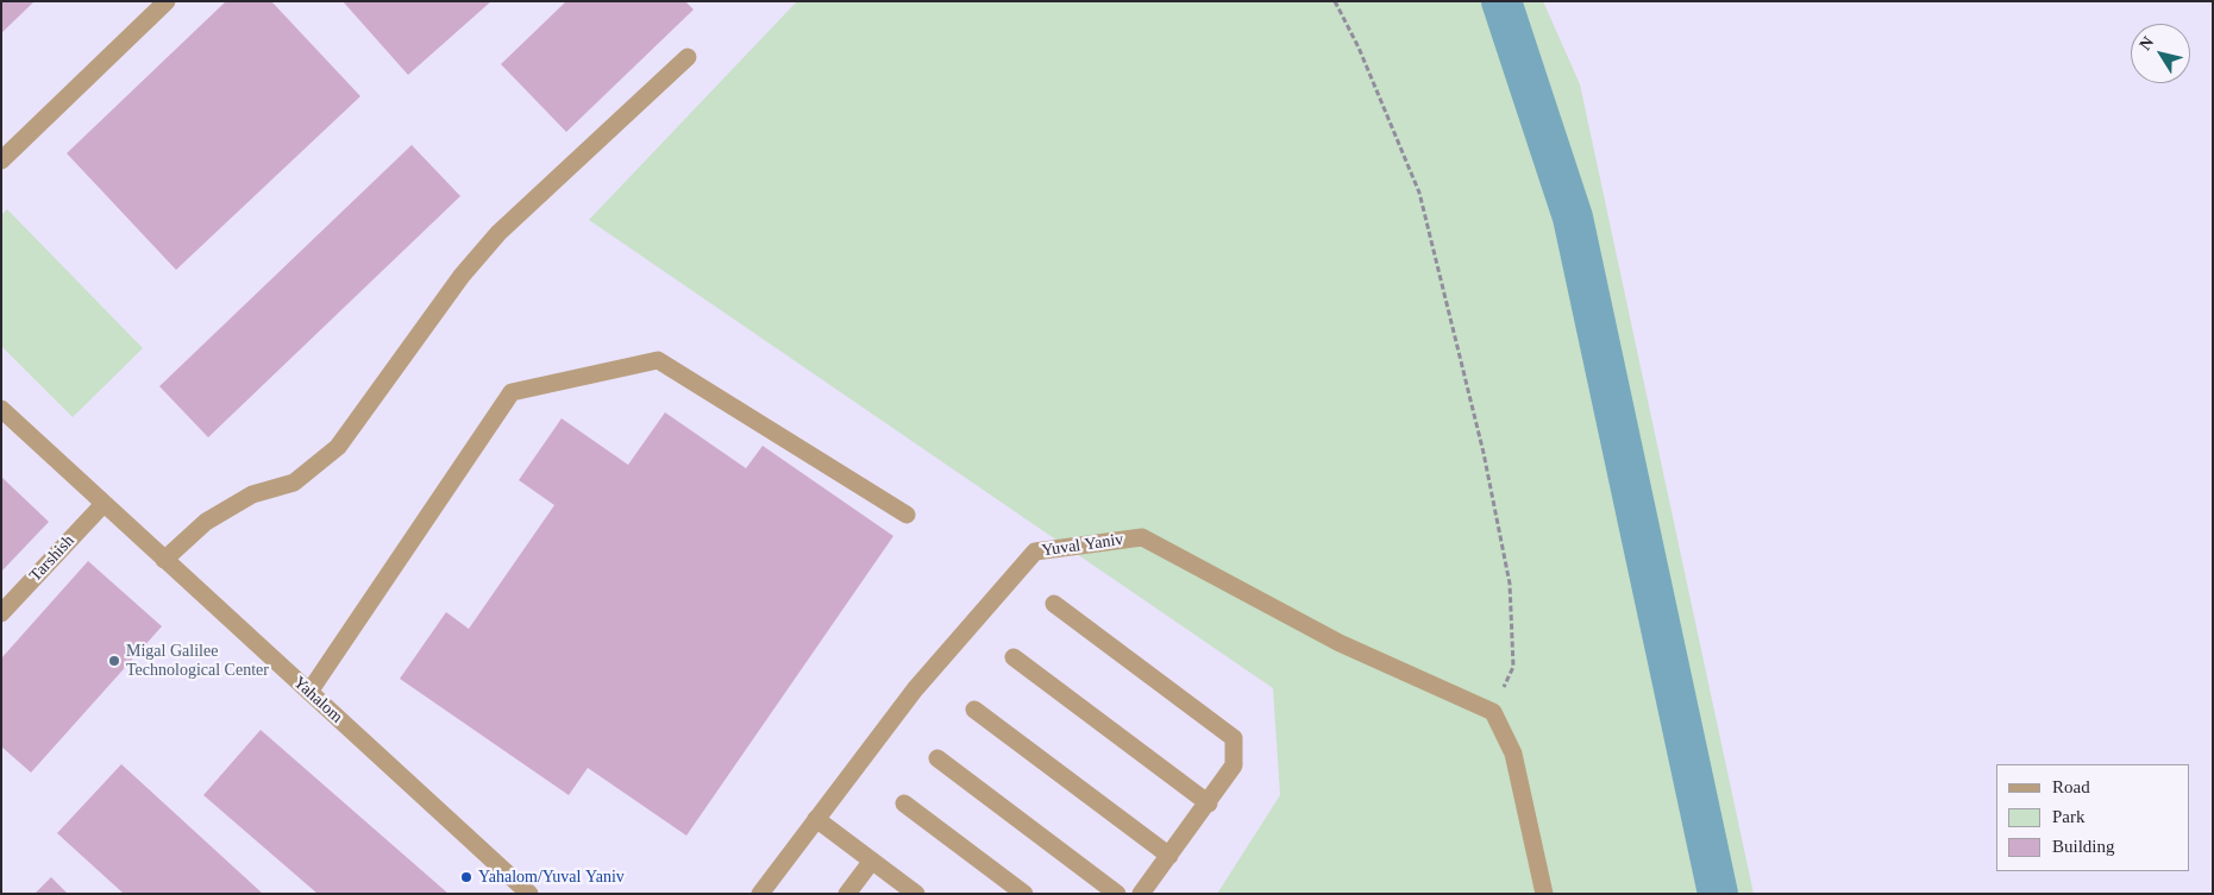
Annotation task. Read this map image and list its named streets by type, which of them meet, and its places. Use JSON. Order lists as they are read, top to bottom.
{
  "streets": {
    "street": ["Yuval Yaniv", "Tarshish", "Yahalom"]
  },
  "crossings": [
    ["Tarshish", "Yahalom"]
  ],
  "places": ["Migal Galilee Technological Center", "Yahalom/Yuval Yaniv"],
  "legend": ["Road", "Park", "Building"],
  "north": "top left"
}
